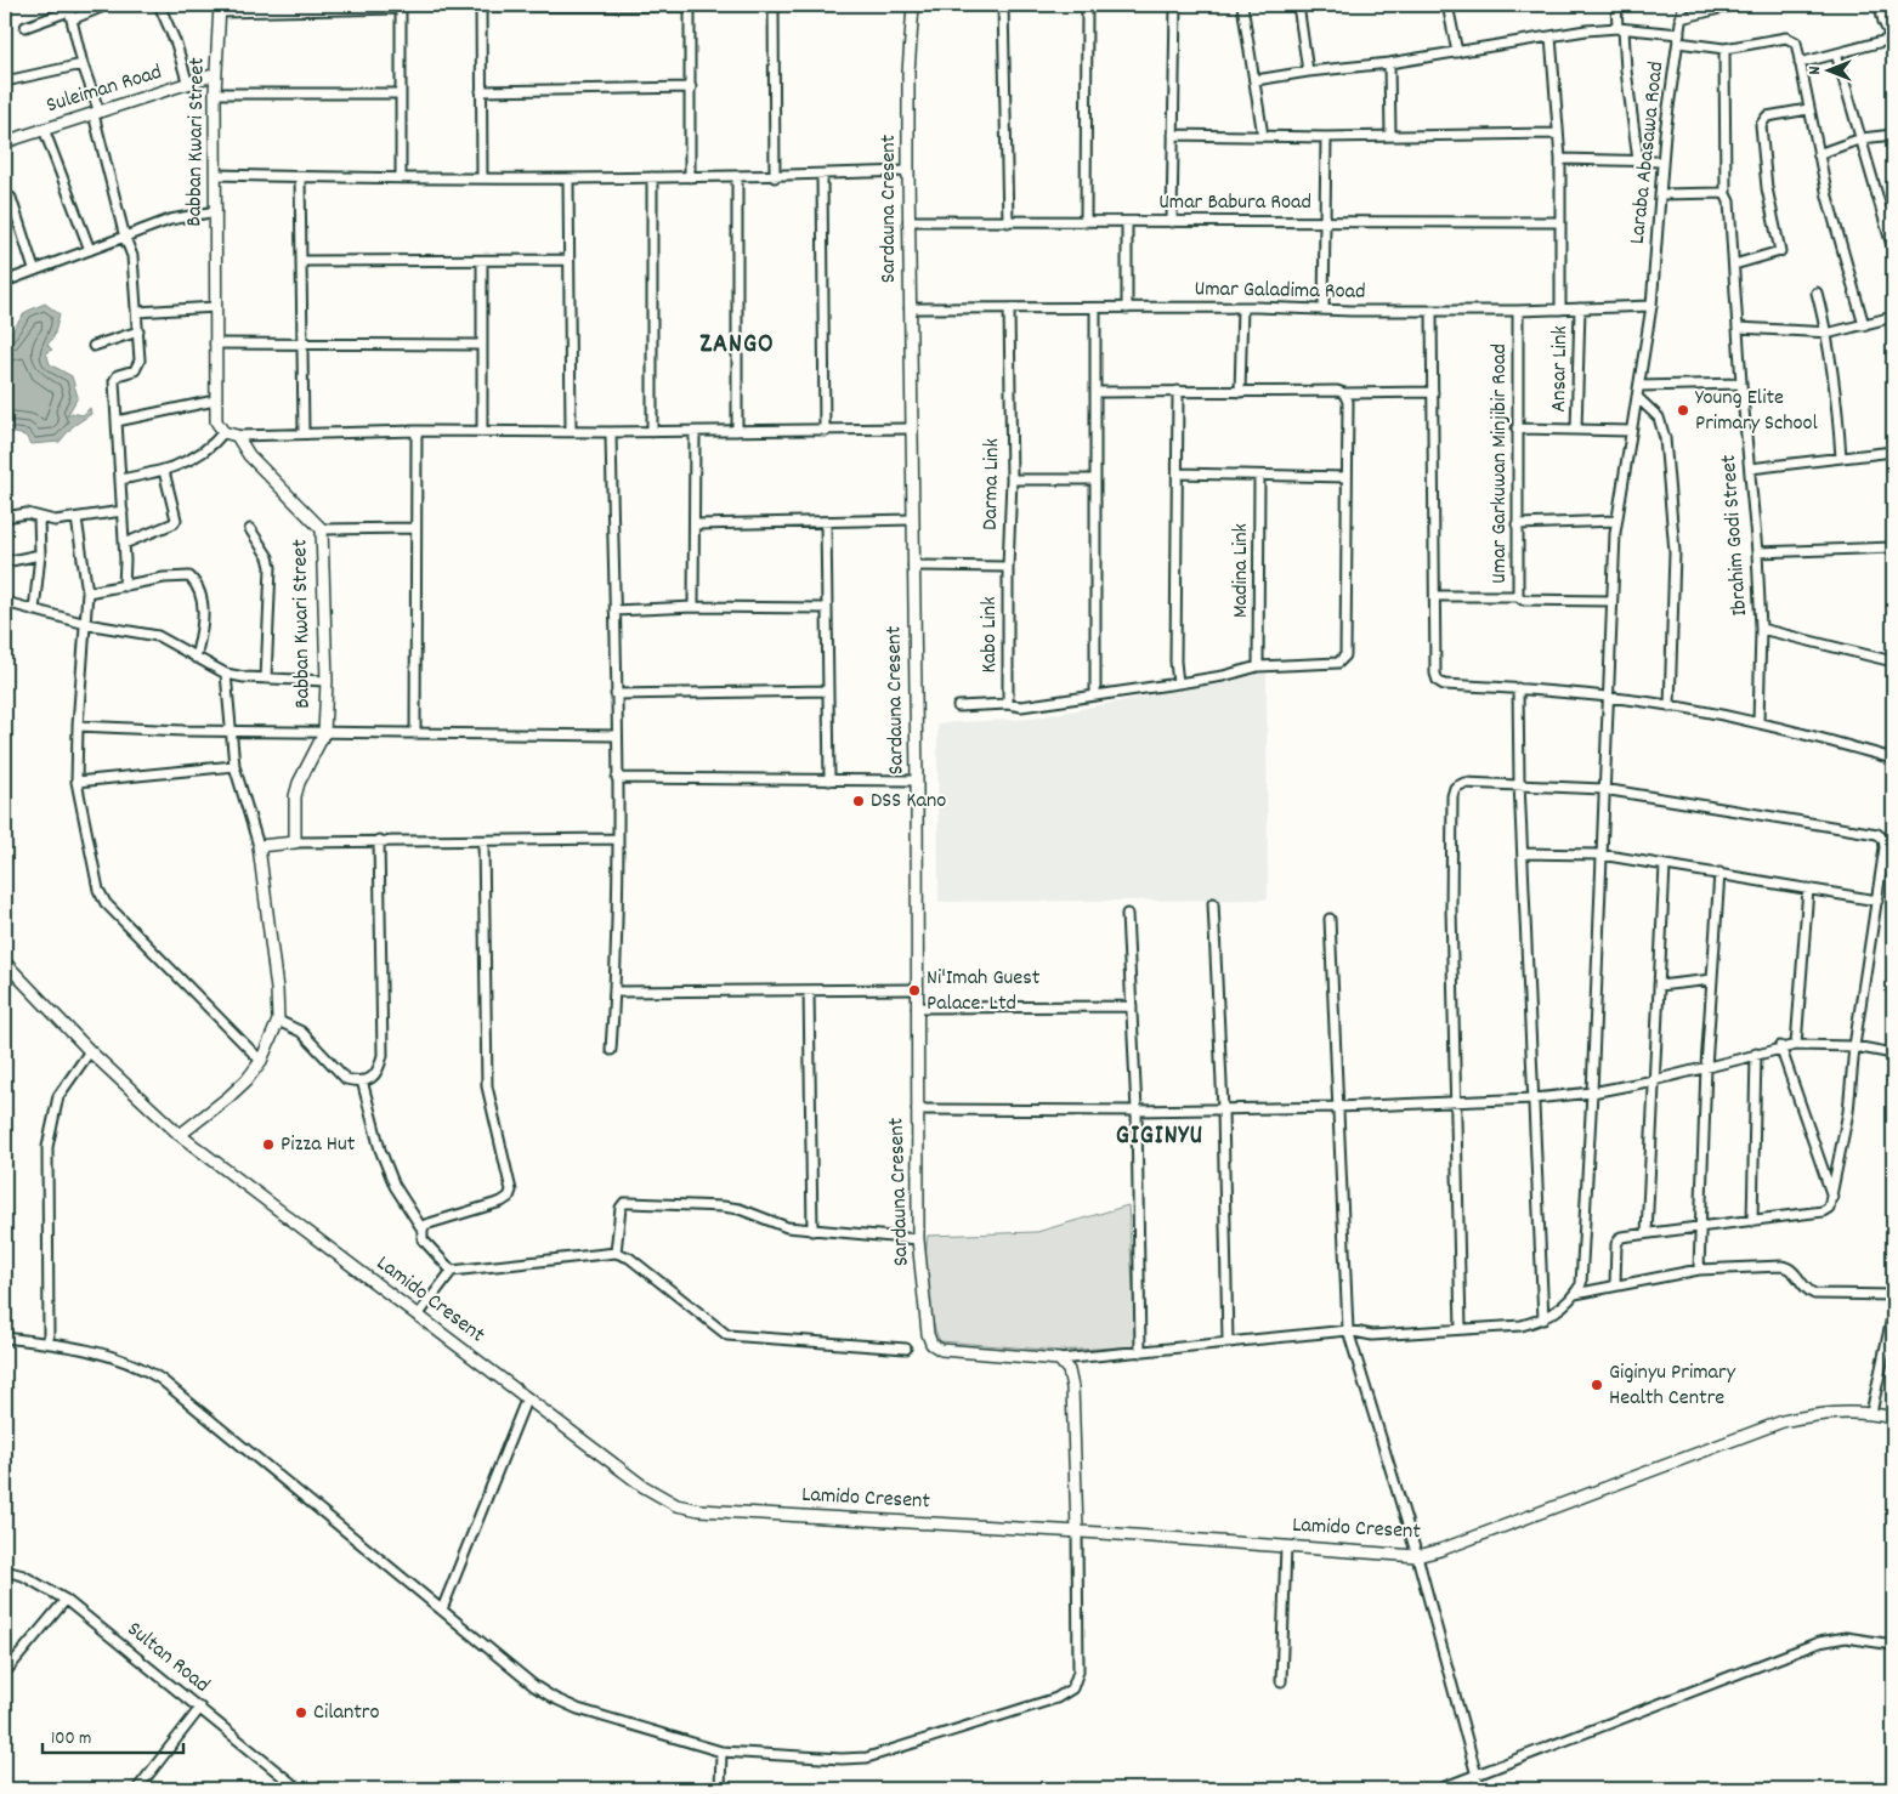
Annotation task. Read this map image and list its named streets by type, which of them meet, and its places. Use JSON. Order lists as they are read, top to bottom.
{
  "streets": {
    "street": [
      "Suleiman Road",
      "Babban Kwari Street",
      "Laraba Abasawa Road",
      "Umar Babura Road",
      "Sardauna Cresent",
      "Umar Galadima Road",
      "Ansar Link",
      "Umar Garkuwan Minjibir Road",
      "Darma Link",
      "Ibrahim Godi Street",
      "Madina Link",
      "Kabo Link",
      "Lamido Cresent",
      "Sultan Road"
    ]
  },
  "crossings": [
    ["Suleiman Road", "Babban Kwari Street"],
    ["Laraba Abasawa Road", "Umar Galadima Road"],
    ["Laraba Abasawa Road", "Umar Garkuwan Minjibir Road"],
    ["Umar Babura Road", "Sardauna Cresent"],
    ["Sardauna Cresent", "Umar Galadima Road"],
    ["Umar Galadima Road", "Ansar Link"],
    ["Umar Galadima Road", "Umar Garkuwan Minjibir Road"],
    ["Umar Galadima Road", "Darma Link"],
    ["Darma Link", "Kabo Link"]
  ],
  "districts": ["ZANGO", "GIGINYU"],
  "places": [
    "Young Elite Primary School",
    "DSS Kano",
    "Ni'Imah Guest Palace. Ltd",
    "Pizza Hut",
    "Giginyu Primary Health Centre",
    "Cilantro"
  ],
  "scale_bar": "100 m",
  "north": "left"
}
